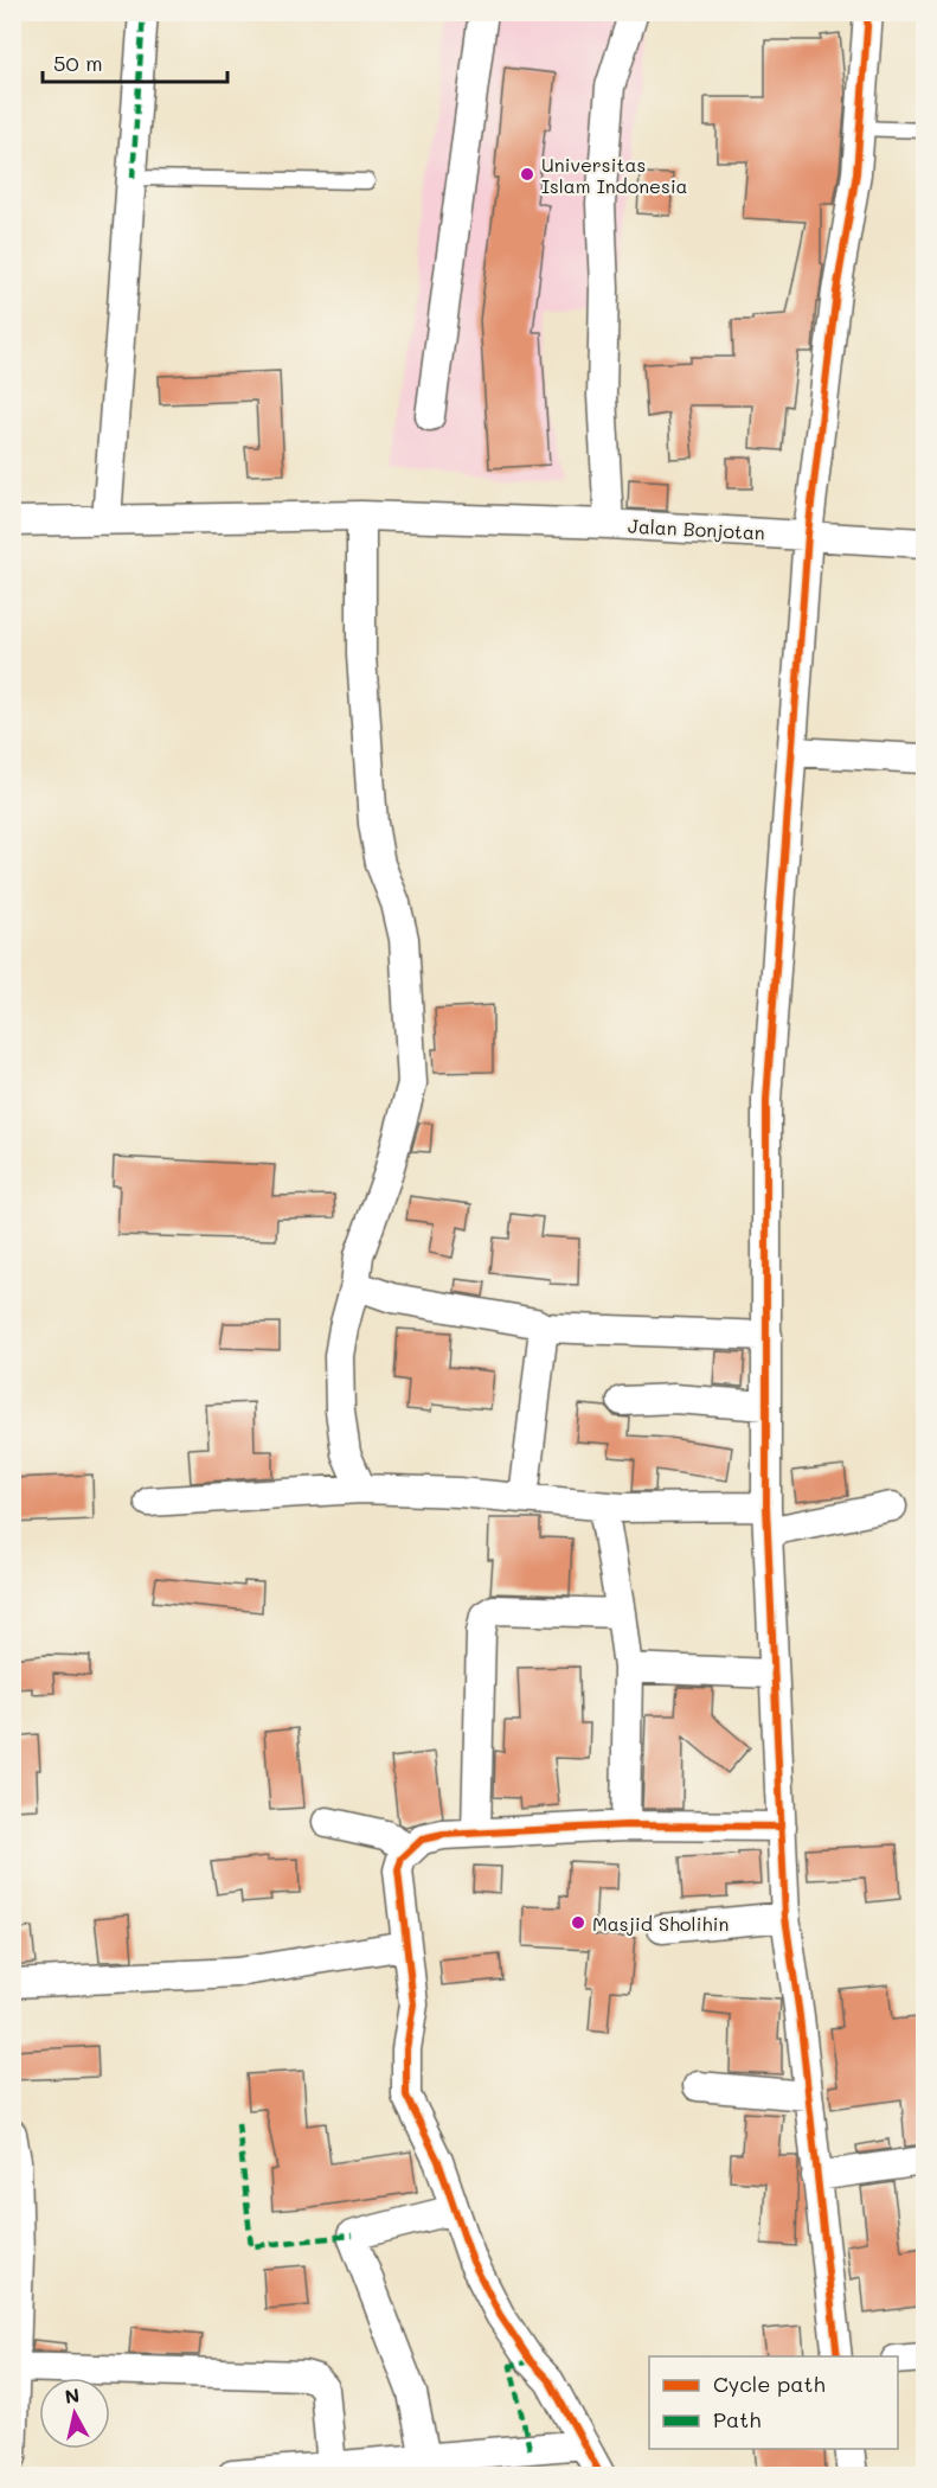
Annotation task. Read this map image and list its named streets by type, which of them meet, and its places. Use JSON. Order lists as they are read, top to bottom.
{
  "streets": {
    "street": ["Jalan Bonjotan"]
  },
  "places": ["Universitas Islam Indonesia", "Masjid Sholihin"],
  "legend": ["Cycle path", "Path"],
  "scale_bar": "50 m",
  "north": "top"
}
